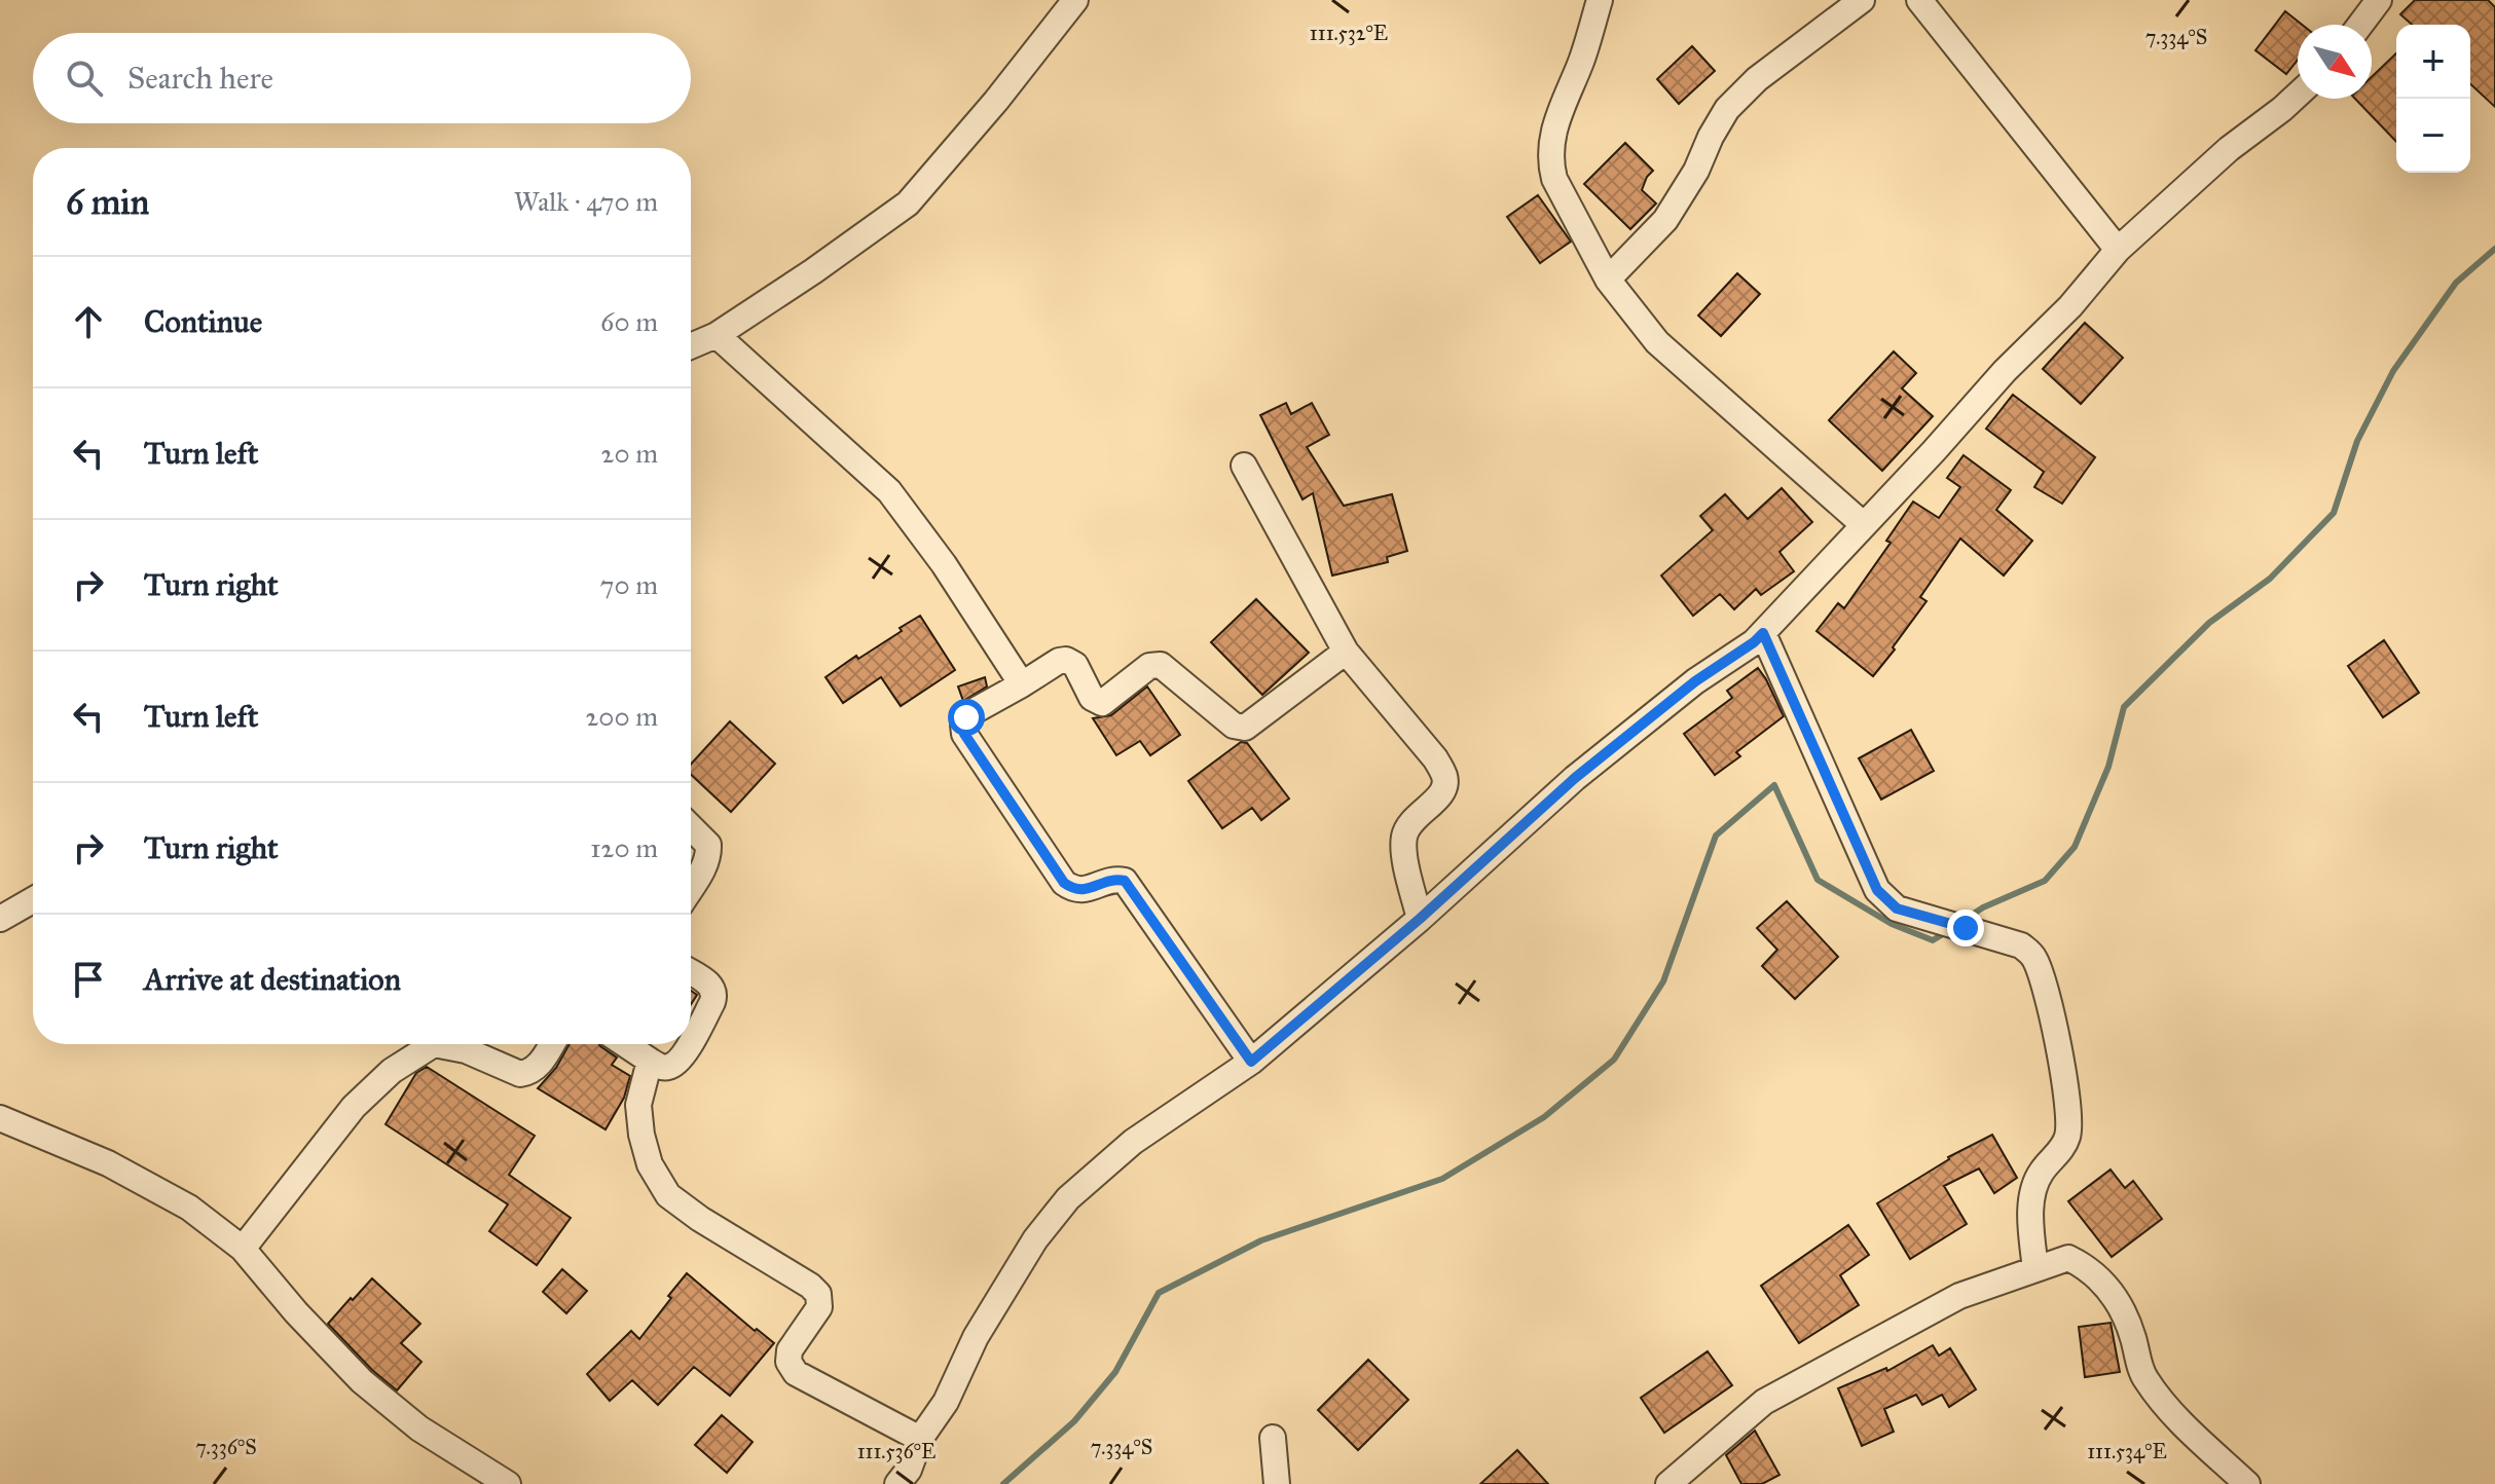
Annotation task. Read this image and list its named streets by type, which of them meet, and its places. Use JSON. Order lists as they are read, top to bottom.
{
  "north": "bottom right",
  "page": {
    "map_buttons": ["+", "−"],
    "search": "Search here",
    "heading": ["6 min", "Walk · 470 m"],
    "list": [
      ["Continue", "60 m"],
      ["Turn left", "20 m"],
      ["Turn right", "70 m"],
      ["Turn left", "200 m"],
      ["Turn right", "120 m"],
      "Arrive at destination"
    ]
  },
  "coordinates": [
    "111.532°E",
    "7.334°S",
    "7.336°S",
    "111.536°E",
    "111.534°E"
  ]
}
